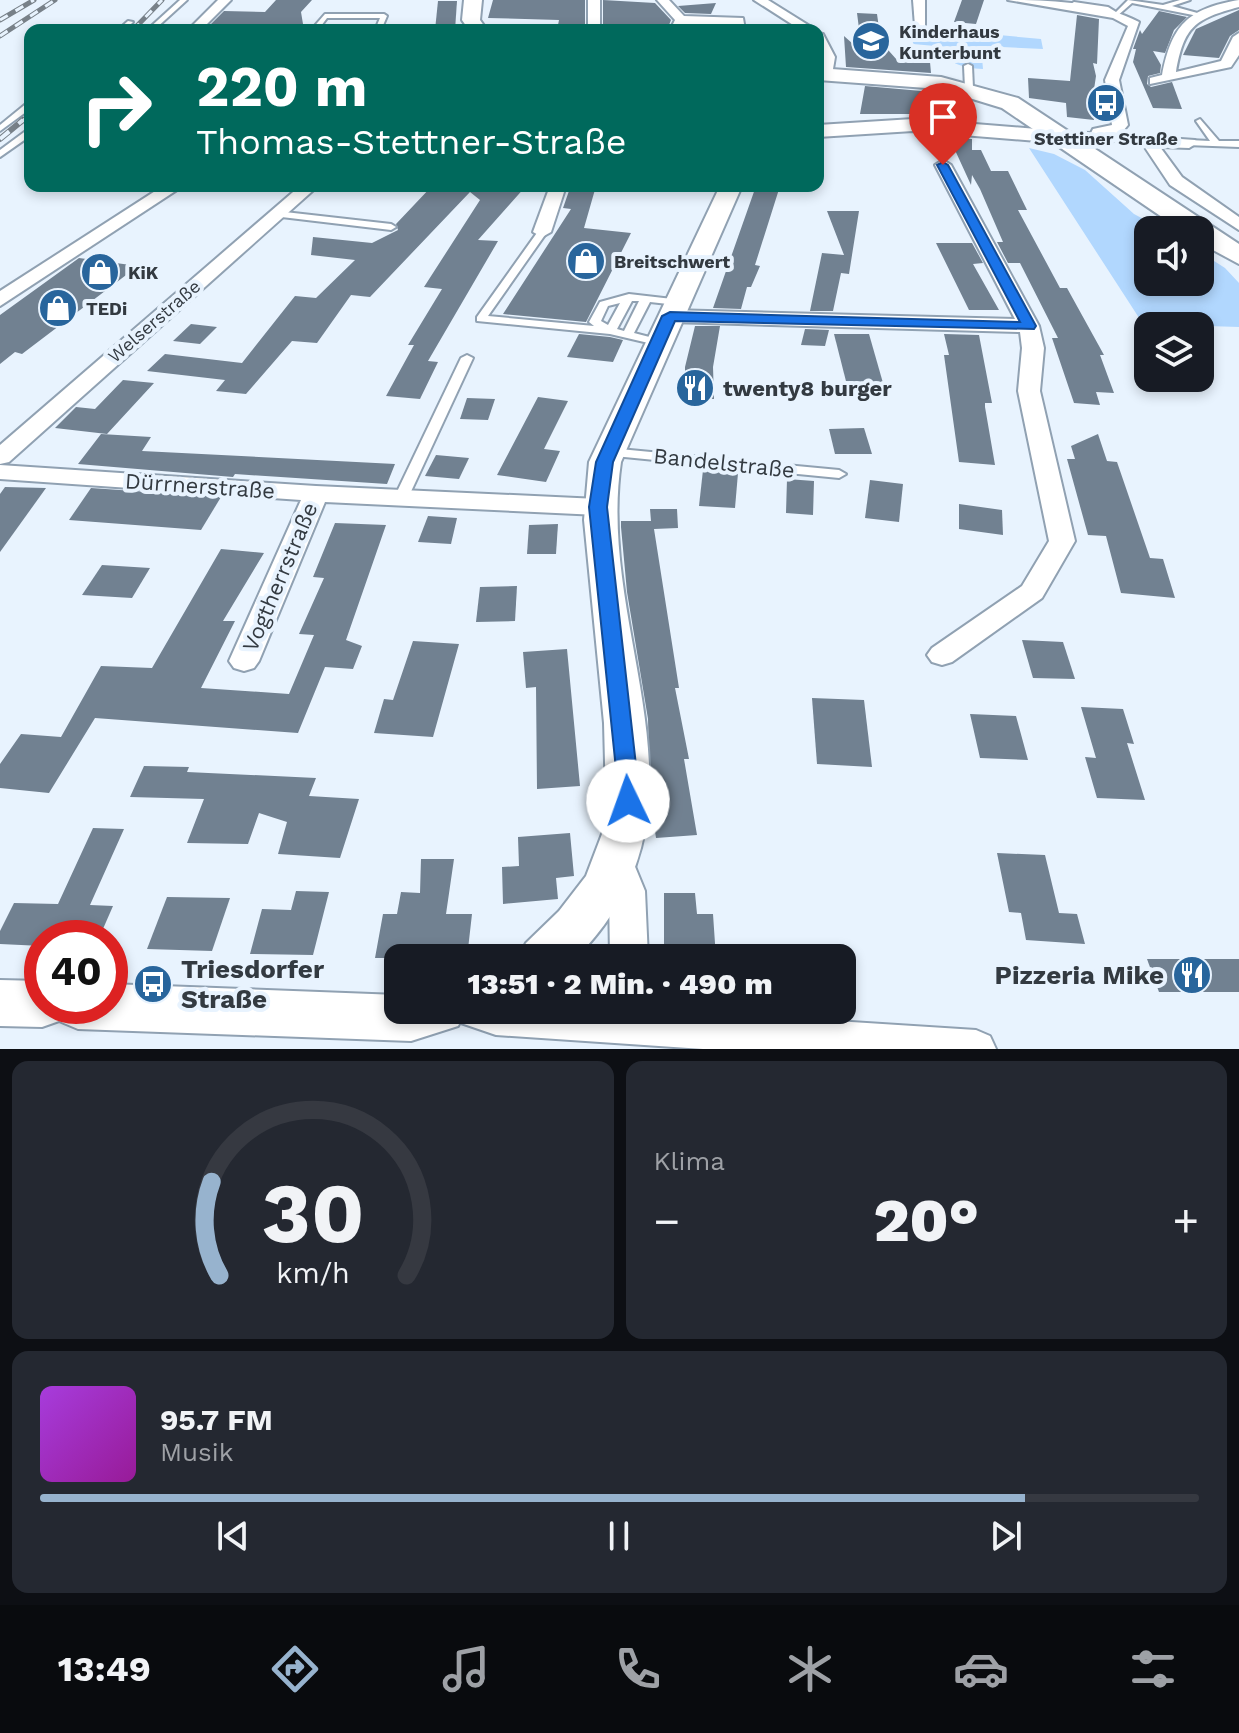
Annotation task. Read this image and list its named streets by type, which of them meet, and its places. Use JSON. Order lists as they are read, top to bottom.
{
  "streets": {
    "street": ["Welserstraße", "Dürrnerstraße", "Vogtherrstraße"],
    "lane": ["Bandelstraße"]
  },
  "crossings": [
    ["Dürrnerstraße", "Vogtherrstraße"]
  ],
  "places": {
    "school or university": ["Kinderhaus Kunterbunt"],
    "bus stop": ["Stettiner Straße", "Triesdorfer Straße"],
    "shop": ["Breitschwert", "KiK", "TEDi"],
    "restaurant": ["twenty8 burger", "Pizzeria Mike"]
  },
  "page": {
    "turn": ["220 m", "Thomas-Stettner-Straße"],
    "limit": "40",
    "trip": "13:51 · 2 Min. · 490 m",
    "tile": "Klima",
    "heat": ["−", "20°", "+"],
    "song": ["95.7 FM", "Musik"],
    "tabs": "13:49",
    "gauge": ["30", "km/h"]
  }
}
